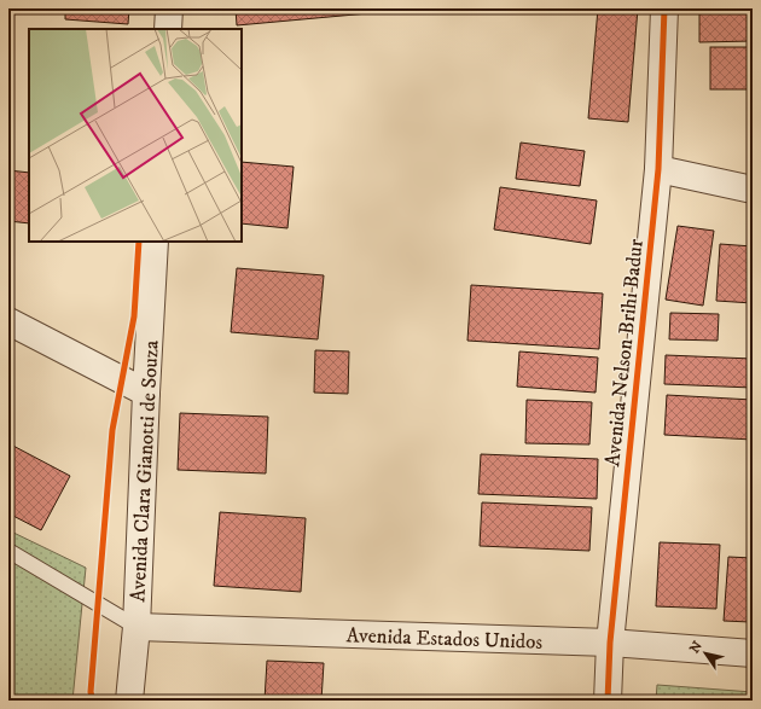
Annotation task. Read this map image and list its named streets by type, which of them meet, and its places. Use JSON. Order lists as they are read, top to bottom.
{
  "streets": {
    "street": ["Avenida Nelson Brihi Badur", "Avenida Clara Gianotti de Souza", "Avenida Estados Unidos"]
  },
  "crossings": [
    ["Avenida Nelson Brihi Badur", "Avenida Estados Unidos"],
    ["Avenida Clara Gianotti de Souza", "Avenida Estados Unidos"]
  ],
  "north": "top left"
}
